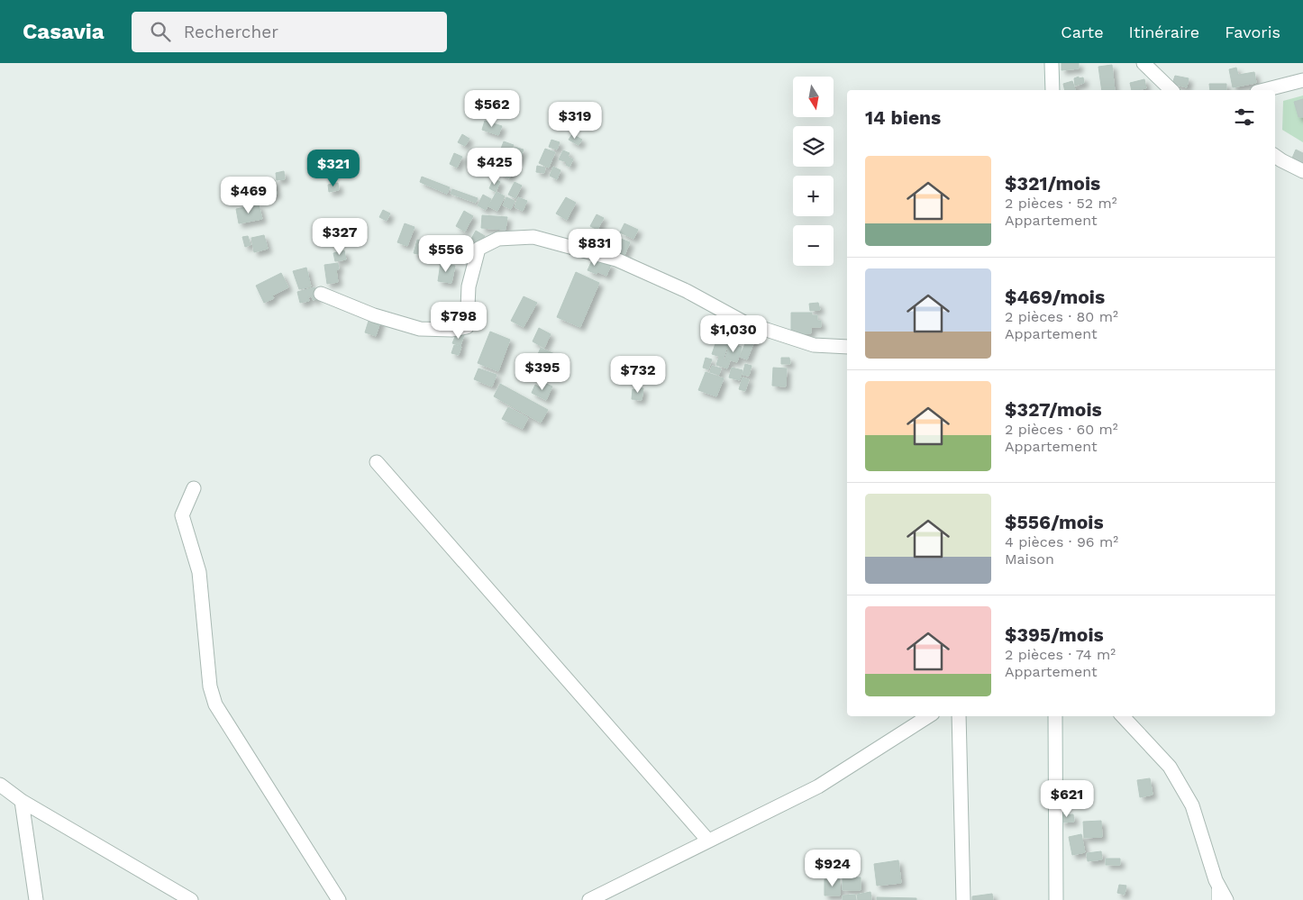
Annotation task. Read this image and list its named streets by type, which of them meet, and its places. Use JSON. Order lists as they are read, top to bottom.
{
  "north": "bottom",
  "page": {
    "header": "Casavia",
    "search": "Rechercher",
    "nav": ["Carte", "Itinéraire", "Favoris"],
    "map_buttons": ["+", "−"],
    "price": [
      "$562",
      "$319",
      "$425",
      "$321",
      "$469",
      "$327",
      "$831",
      "$556",
      "$798",
      "$1,030",
      "$395",
      "$732",
      "$621",
      "$924"
    ],
    "heading": "14 biens",
    "list": [
      {
        "name": "$321/mois",
        "note": "2 pièces · 52 m² · Appartement"
      },
      {
        "name": "$469/mois",
        "note": "2 pièces · 80 m² · Appartement"
      },
      {
        "name": "$327/mois",
        "note": "2 pièces · 60 m² · Appartement"
      },
      {
        "name": "$556/mois",
        "note": "4 pièces · 96 m² · Maison"
      },
      {
        "name": "$395/mois",
        "note": "2 pièces · 74 m² · Appartement"
      }
    ]
  }
}
